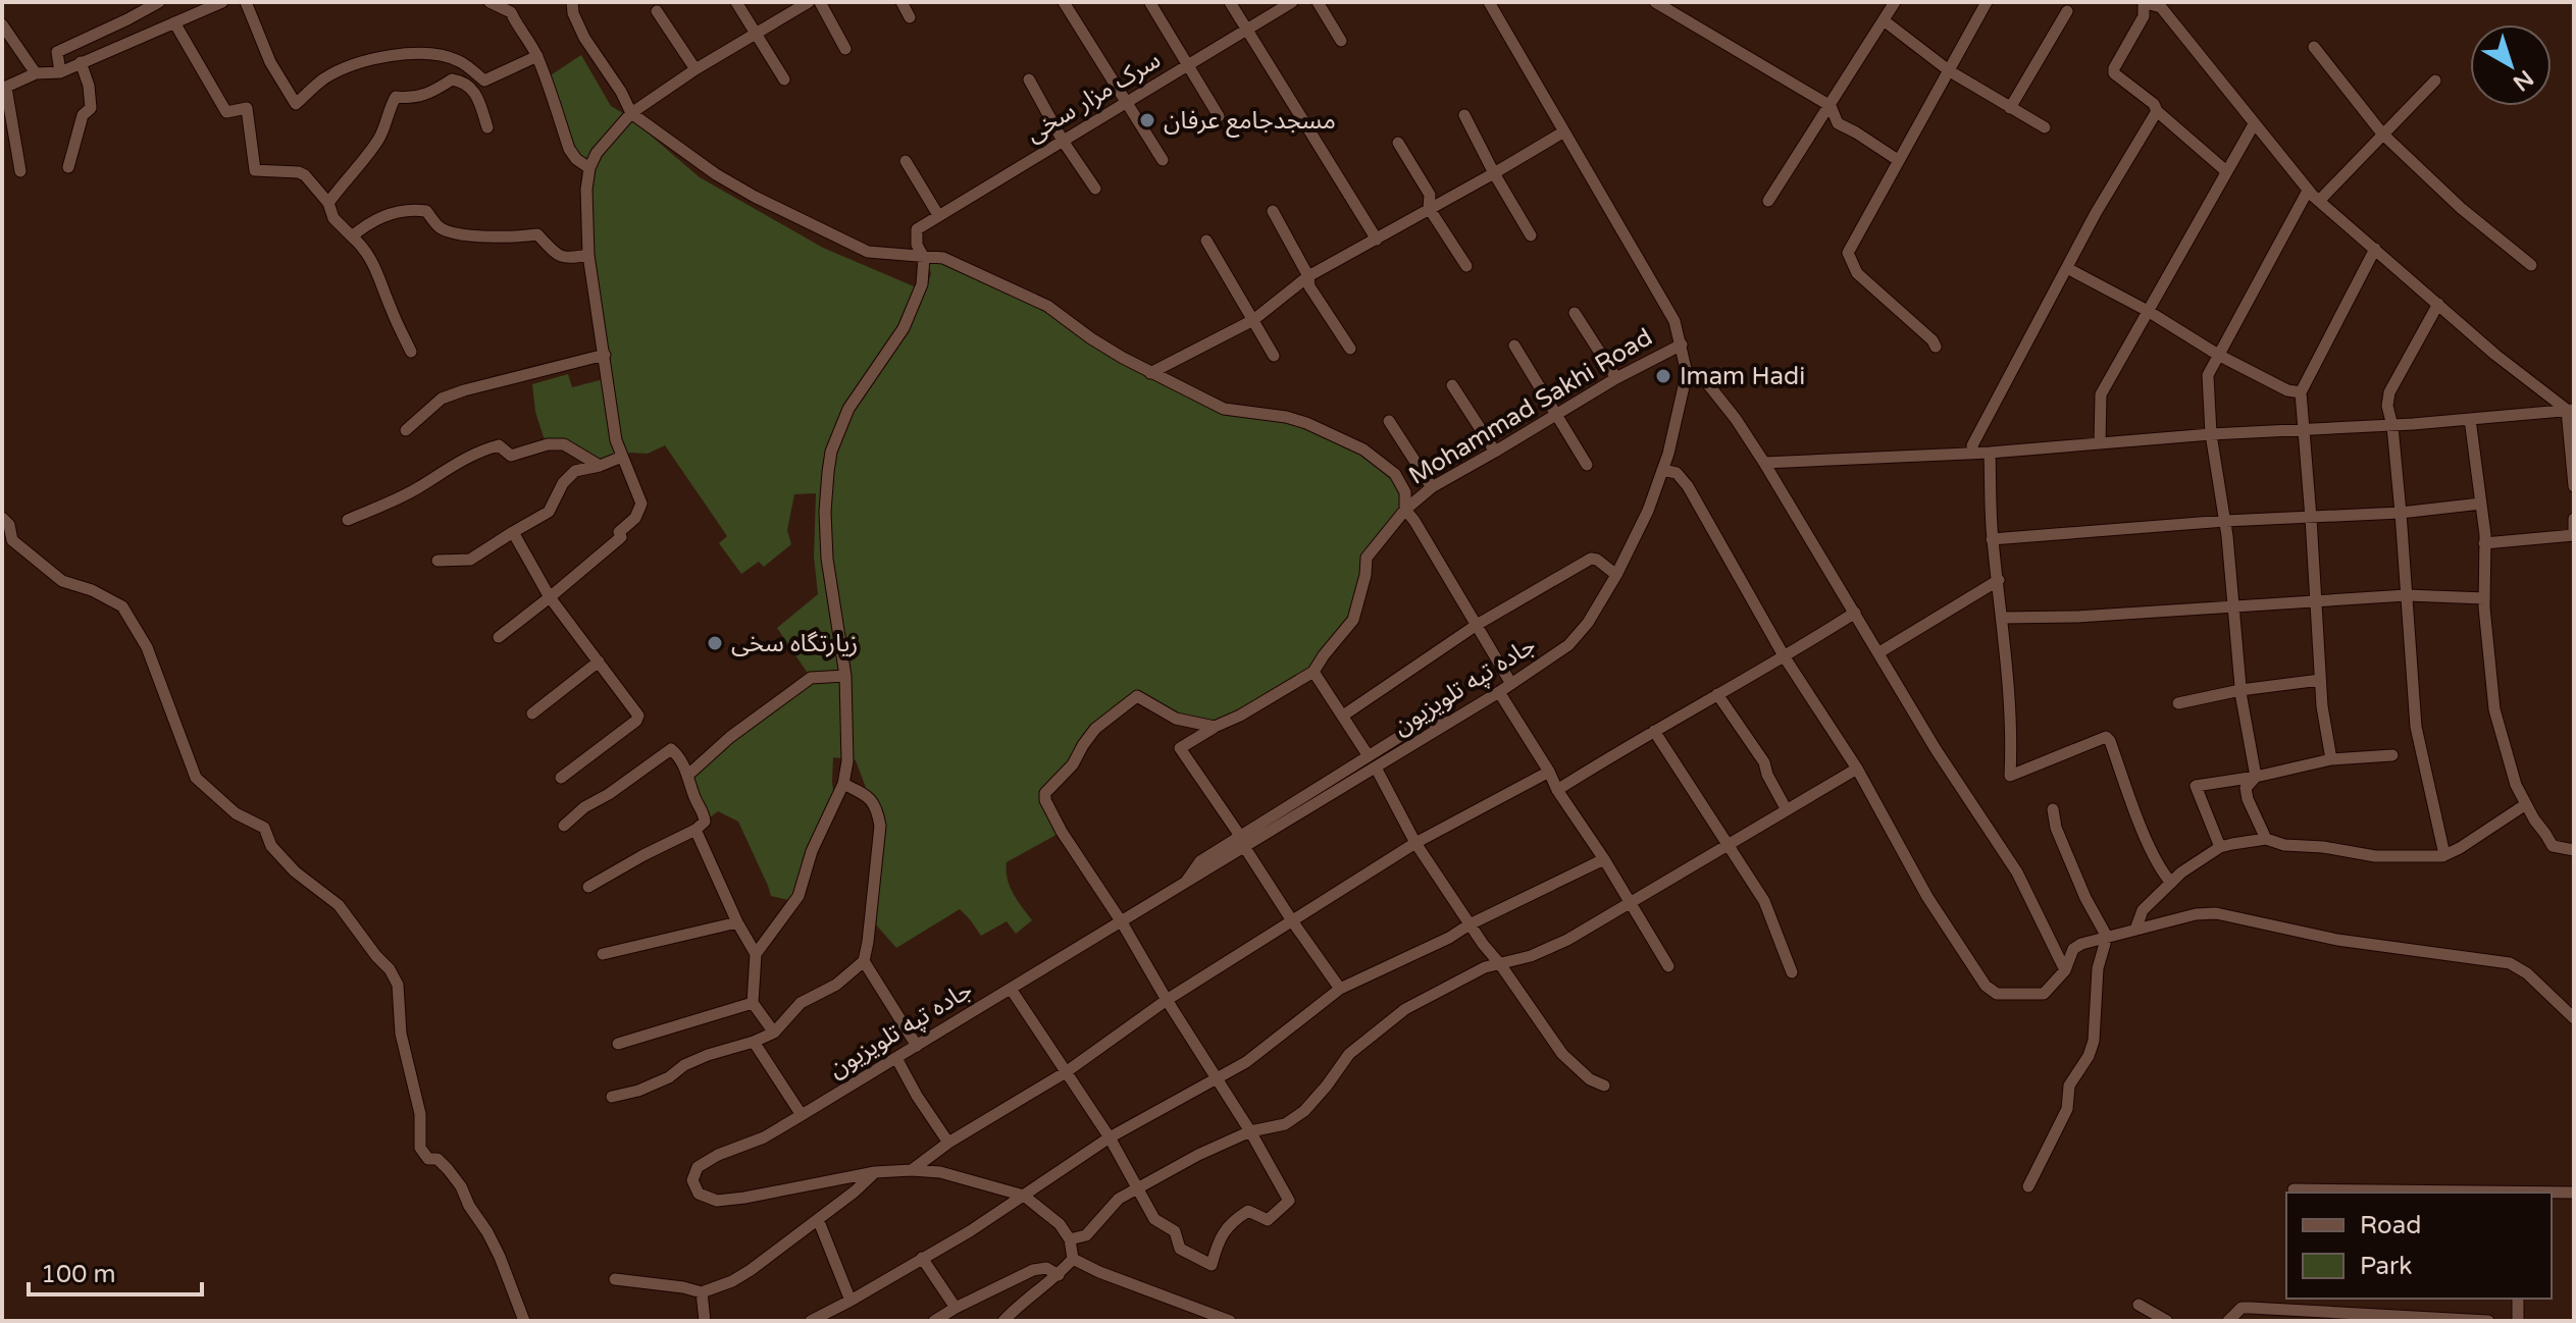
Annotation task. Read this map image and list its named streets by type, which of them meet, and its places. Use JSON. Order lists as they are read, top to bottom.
{
  "streets": {
    "street": ["سرک مزار سخی", "Mohammad Sakhi Road", "جاده تپه تلویزیون"]
  },
  "crossings": [
    ["Mohammad Sakhi Road", "جاده تپه تلویزیون"]
  ],
  "places": ["مسجدجامع عرفان", "Imam Hadi", "زیارتگاه سخی"],
  "legend": ["Road", "Park"],
  "scale_bar": "100 m",
  "north": "bottom right"
}
